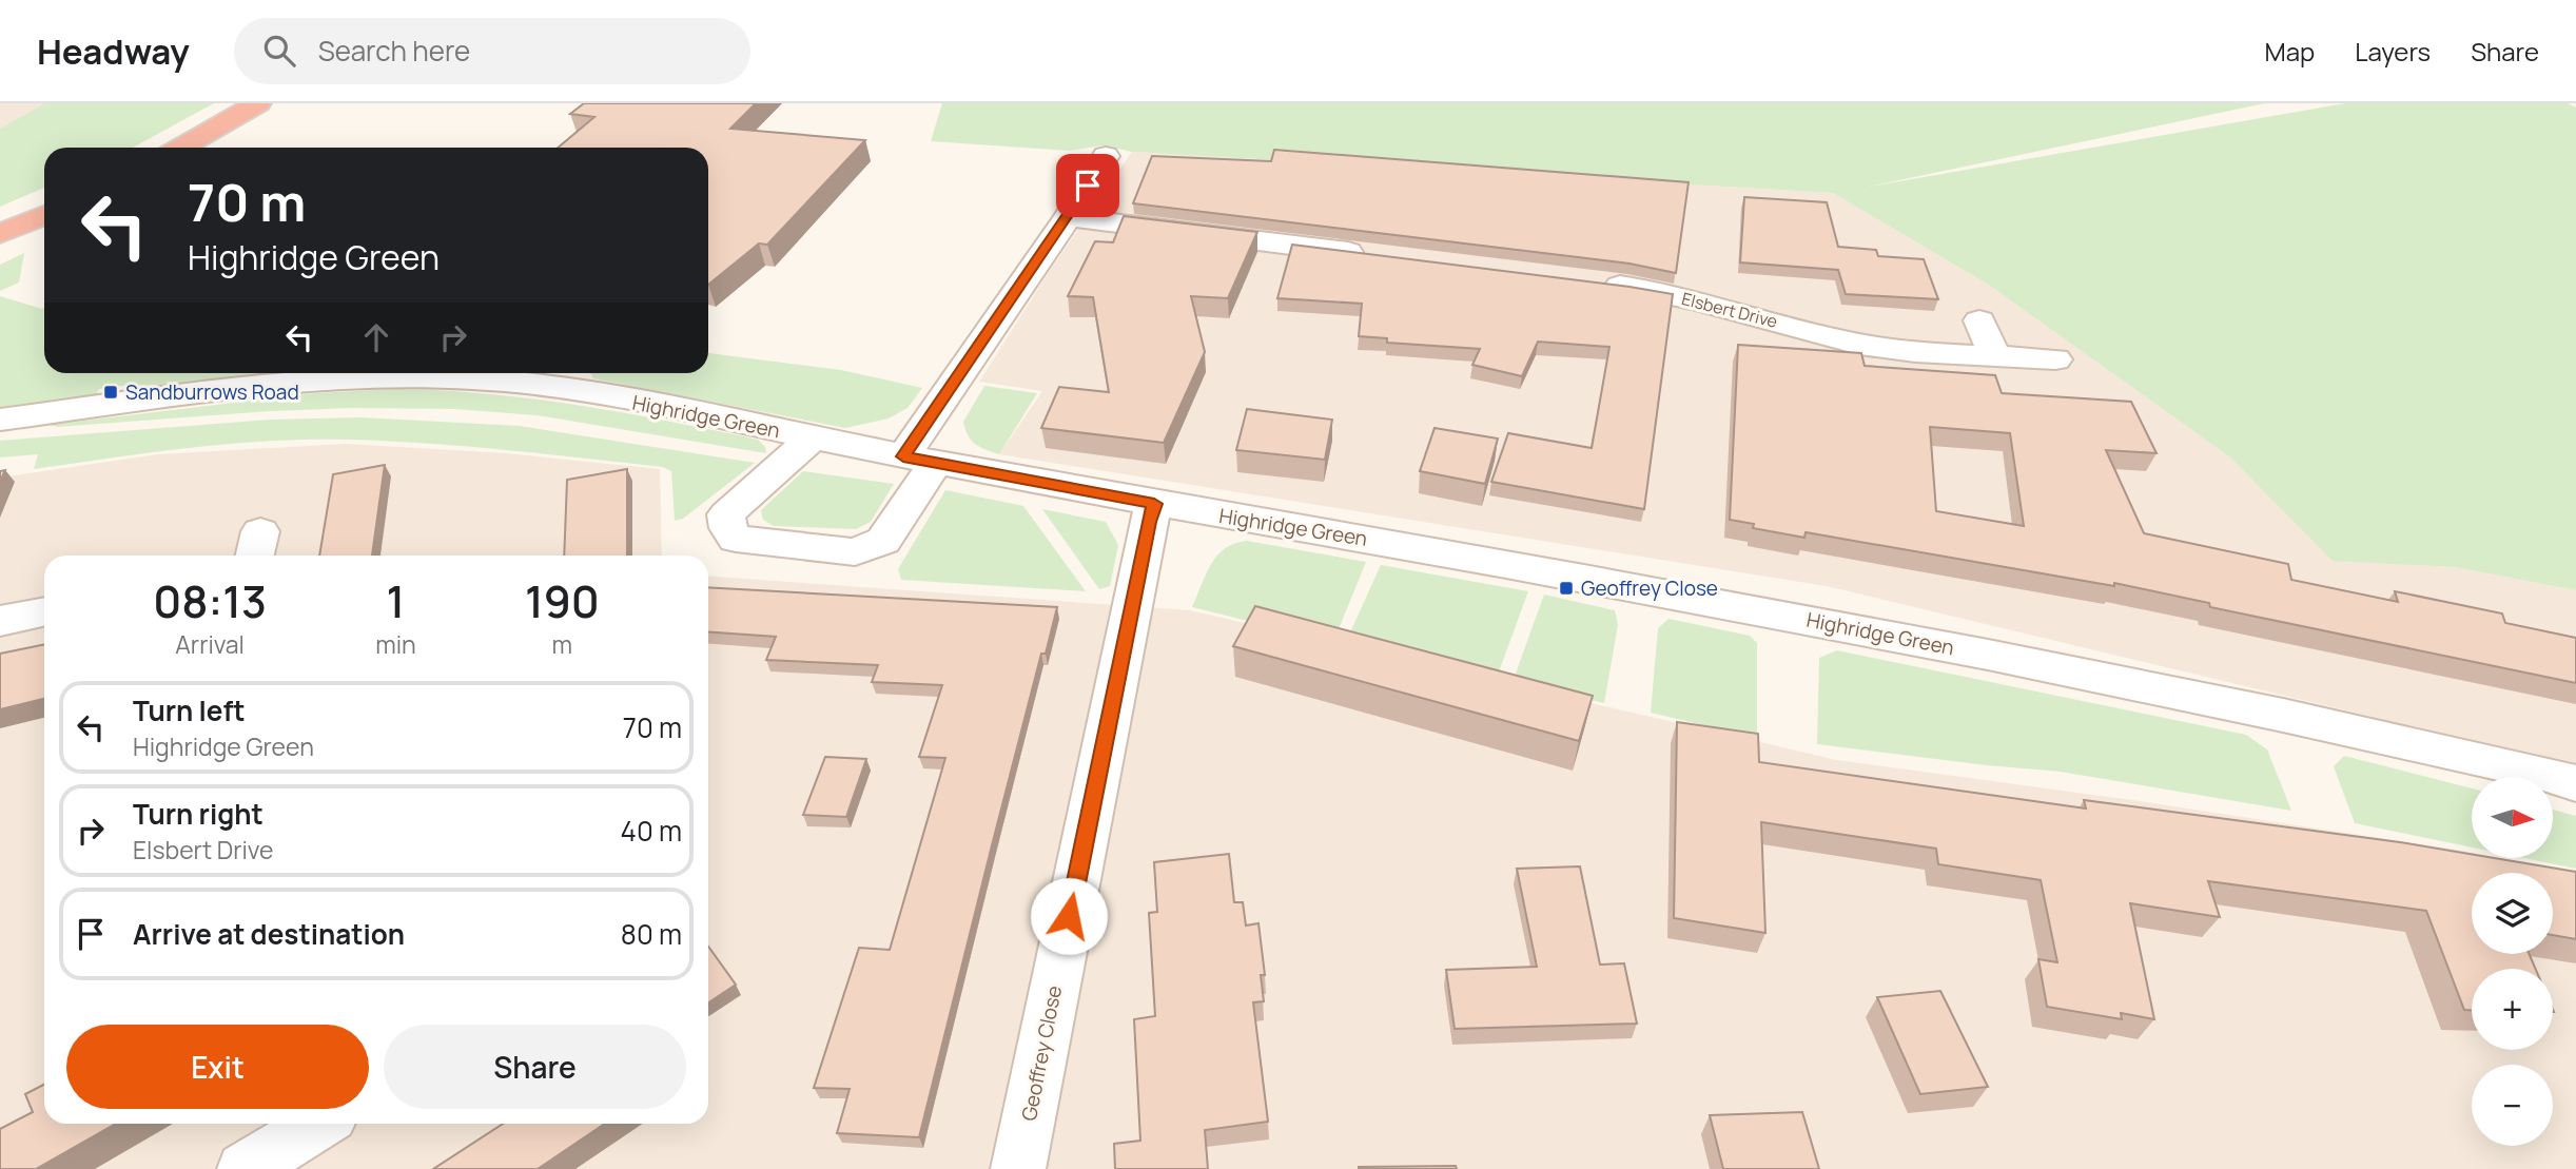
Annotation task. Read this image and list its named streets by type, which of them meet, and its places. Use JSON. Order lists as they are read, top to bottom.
{
  "streets": {
    "street": ["Elsbert Drive", "Highridge Green", "Geoffrey Close"]
  },
  "crossings": [
    ["Highridge Green", "Geoffrey Close"]
  ],
  "places": {
    "transit": ["Sandburrows Road", "Geoffrey Close"]
  },
  "north": "right",
  "page": {
    "header": "Headway",
    "search": "Search here",
    "nav": ["Map", "Layers", "Share"],
    "turn": ["70 m", "Highridge Green"],
    "eta": [
      "08:13",
      "Arrival",
      "1",
      "min",
      "190",
      "m"
    ],
    "list": [
      {
        "name": "Turn left",
        "note": "Highridge Green",
        "value": "70 m"
      },
      {
        "name": "Turn right",
        "note": "Elsbert Drive",
        "value": "40 m"
      },
      {
        "name": "Arrive at destination",
        "value": "80 m"
      }
    ],
    "map_buttons": ["+", "−"],
    "buttons": ["Exit", "Share"]
  }
}
